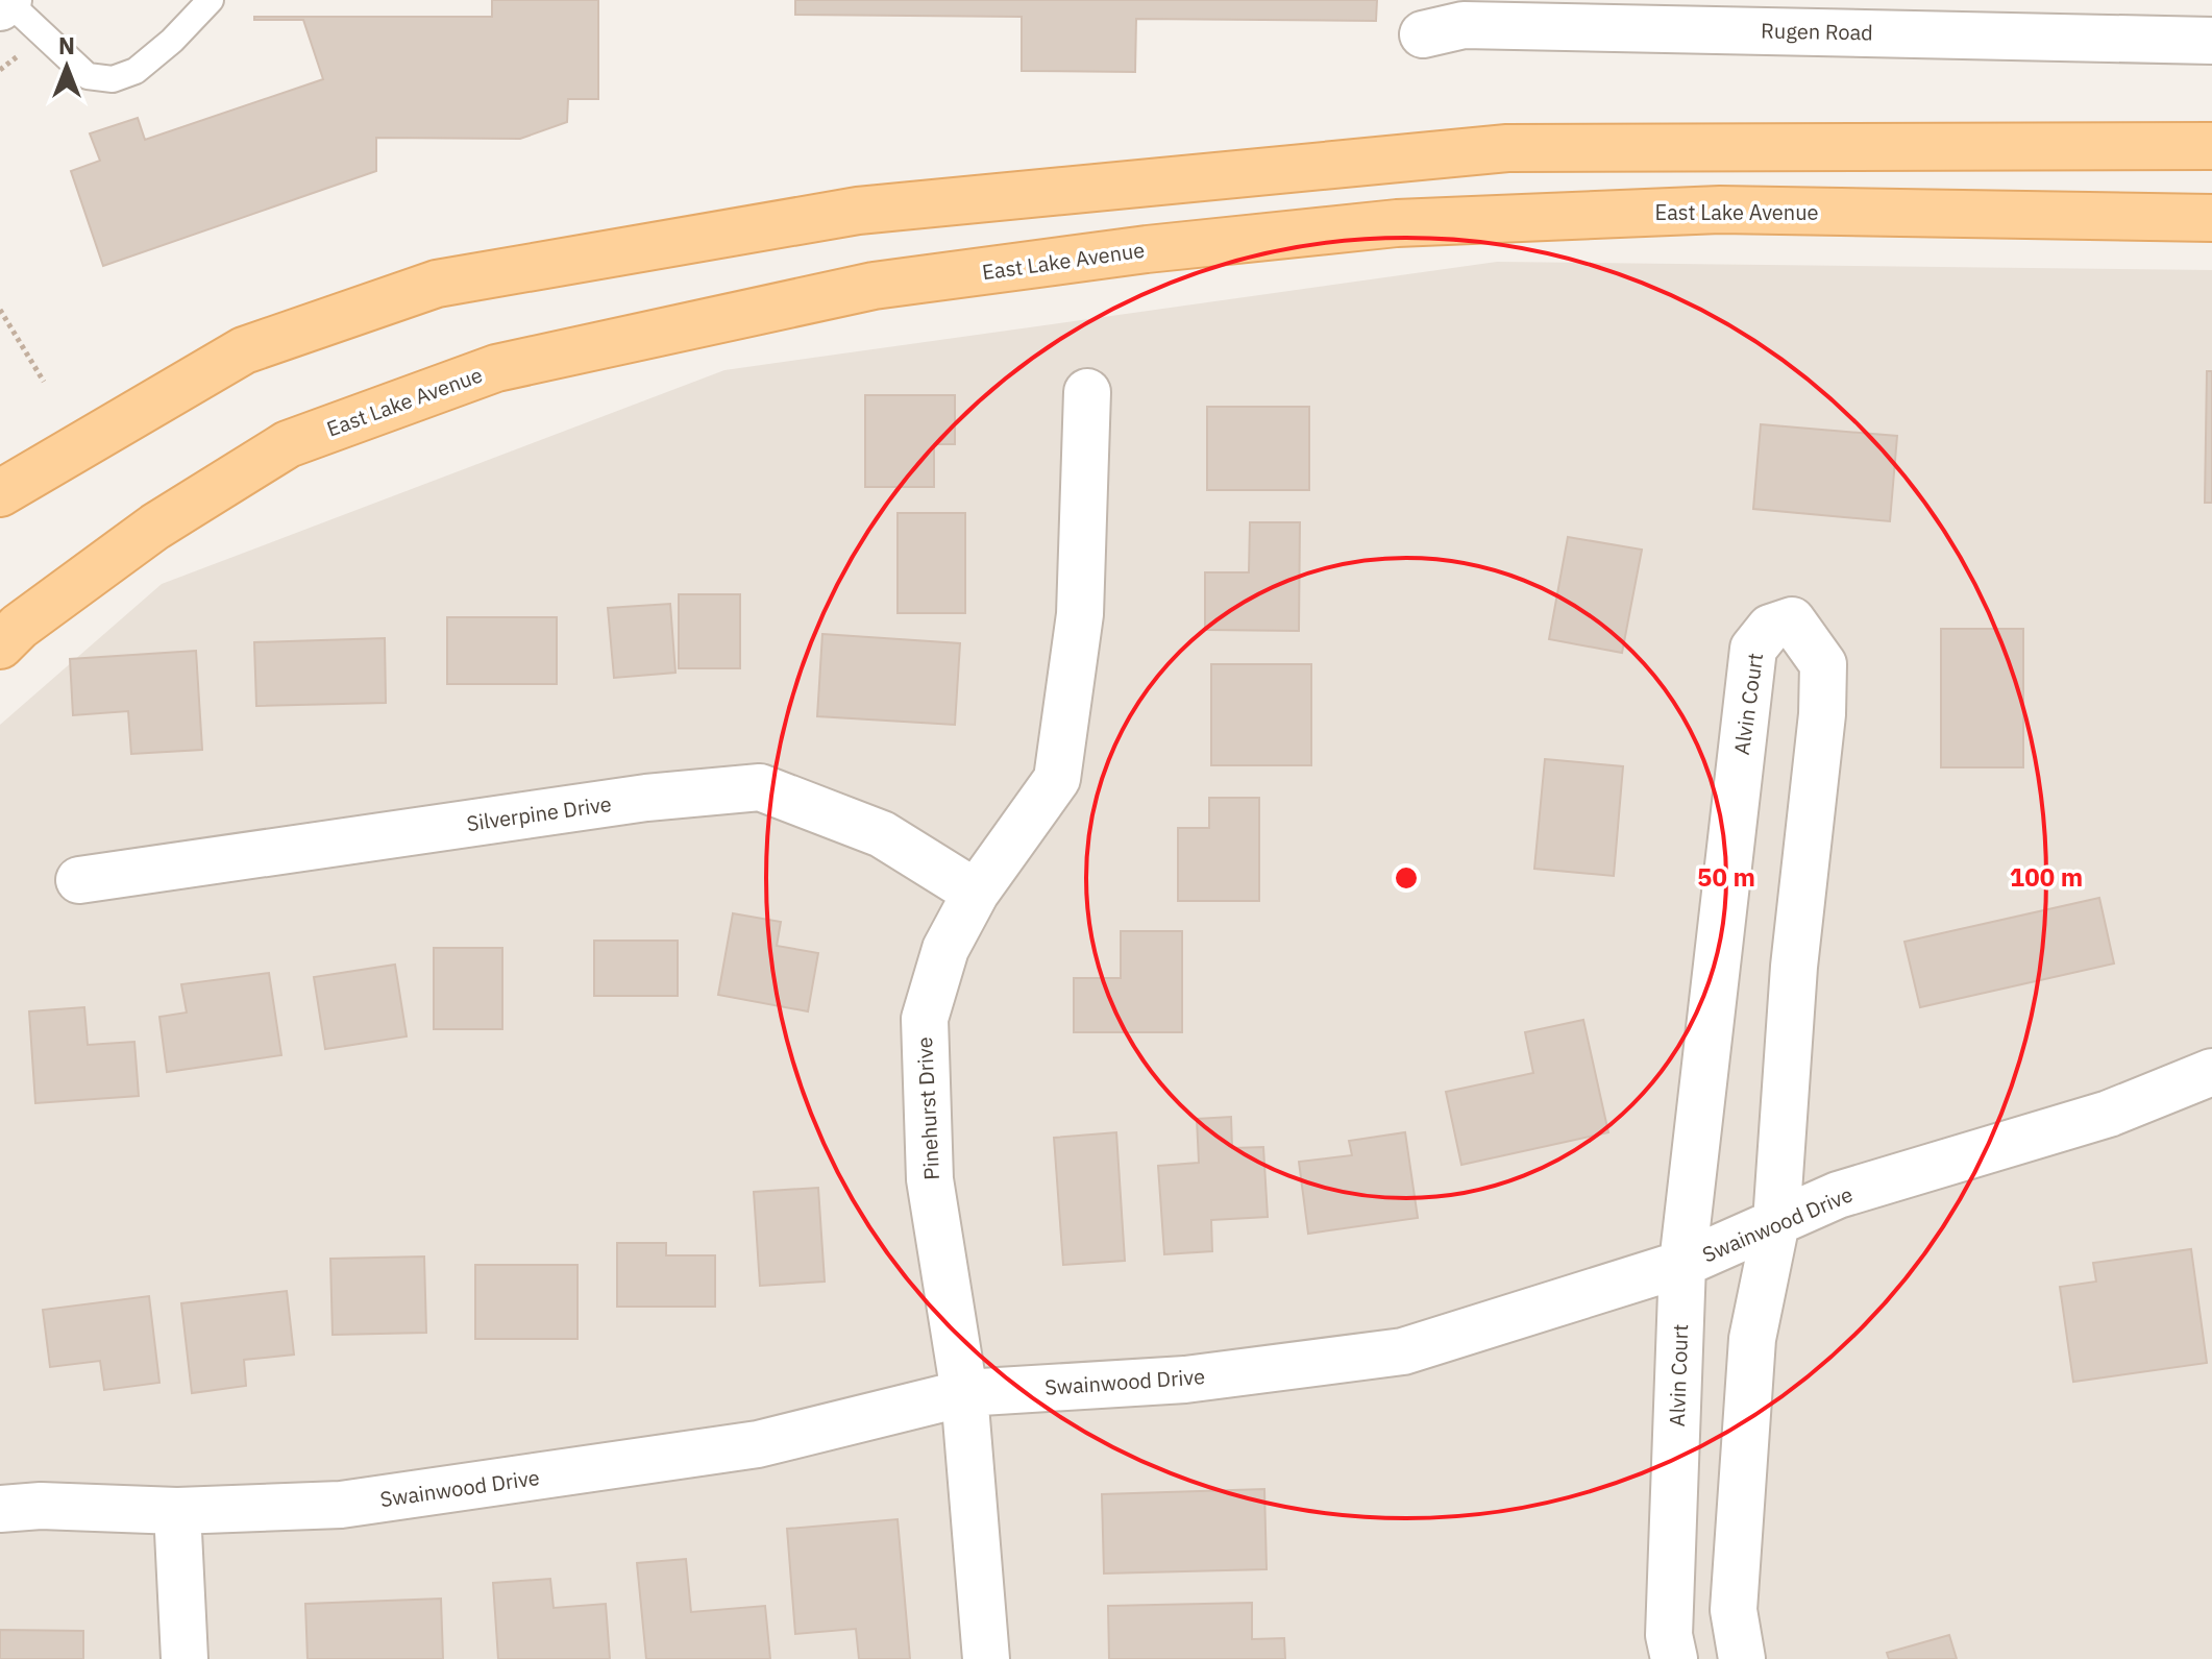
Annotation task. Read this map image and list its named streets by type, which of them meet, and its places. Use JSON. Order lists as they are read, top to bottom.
{
  "streets": {
    "main road": ["East Lake Avenue"],
    "street": [
      "Rugen Road",
      "Alvin Court",
      "Silverpine Drive",
      "Pinehurst Drive",
      "Swainwood Drive"
    ]
  },
  "crossings": [
    ["Alvin Court", "Swainwood Drive"],
    ["Silverpine Drive", "Pinehurst Drive"],
    ["Pinehurst Drive", "Swainwood Drive"]
  ],
  "north": "top",
  "rings": ["50 m", "100 m"]
}
